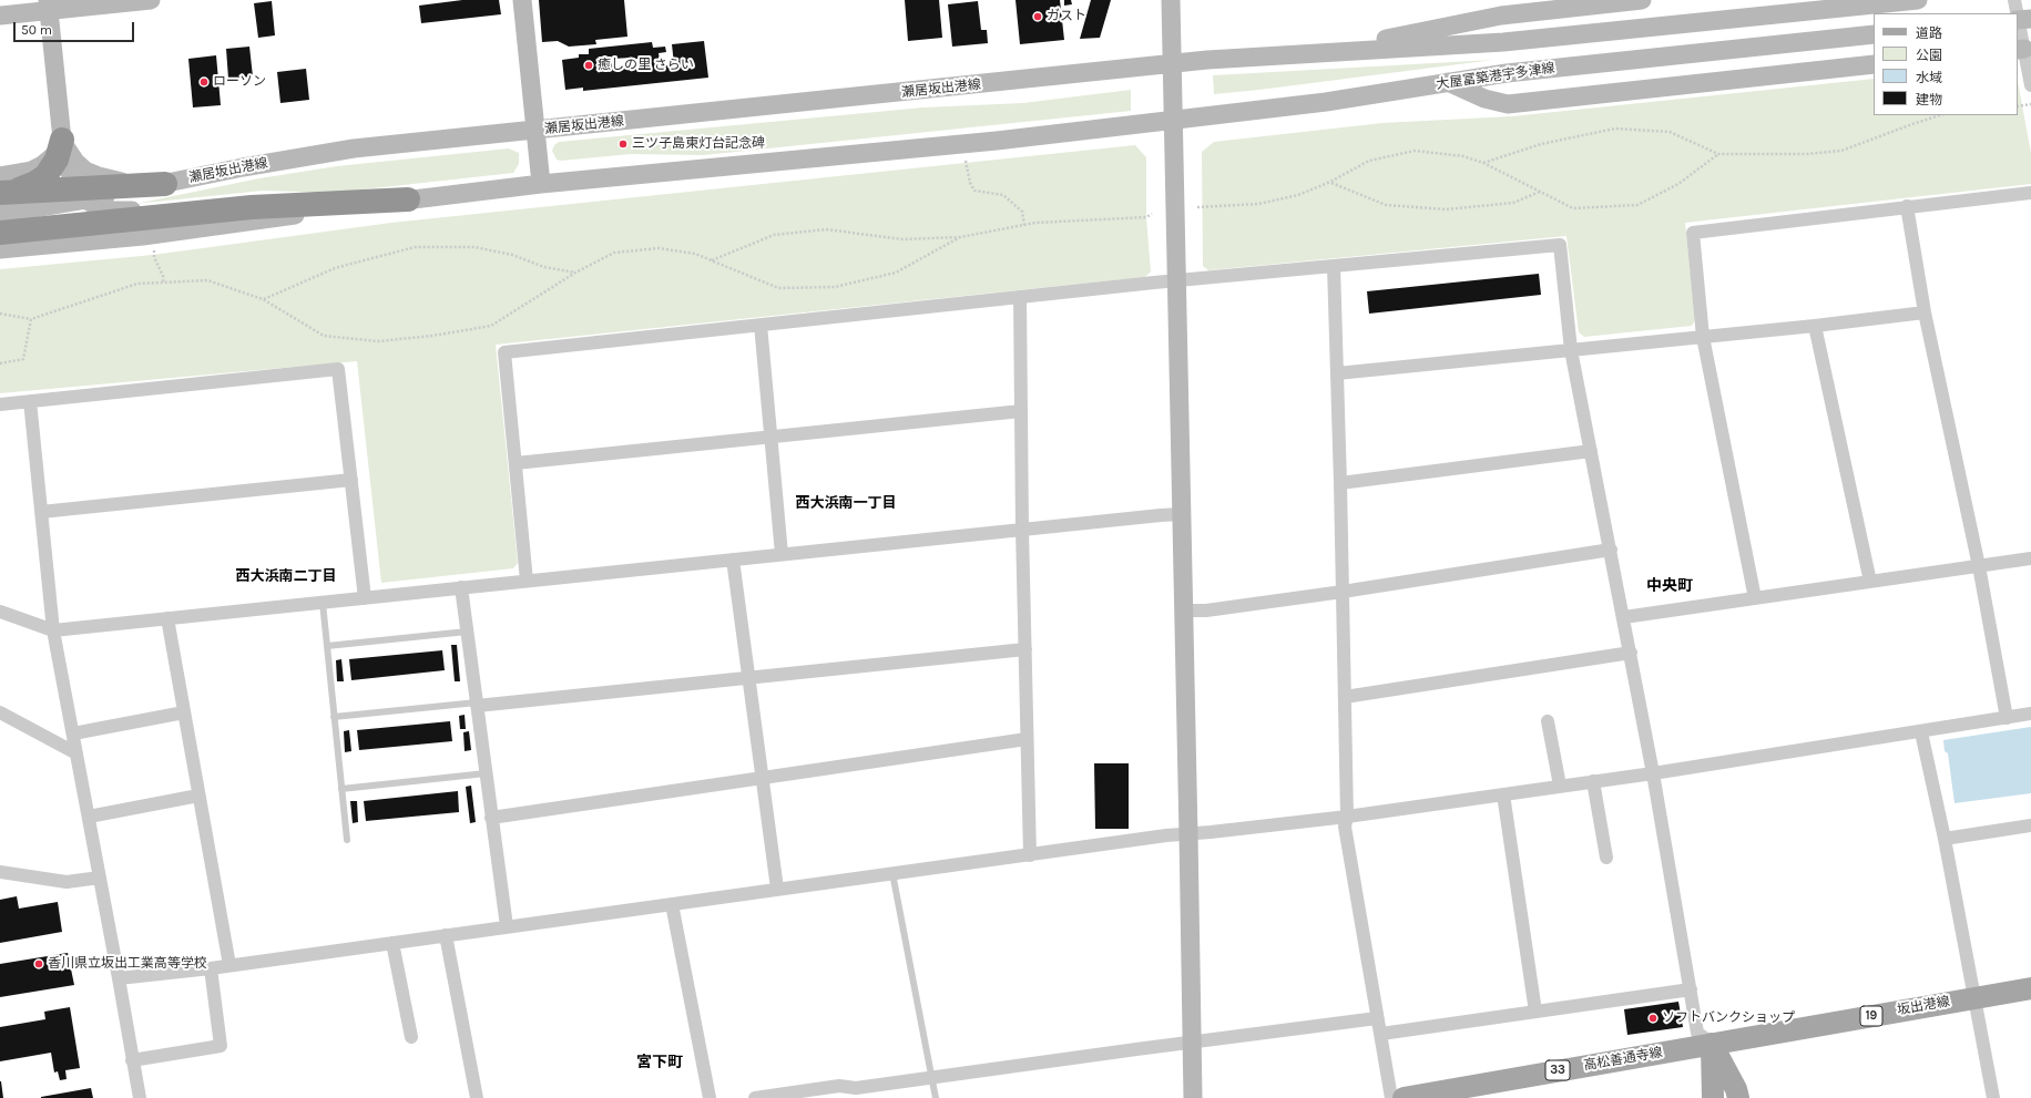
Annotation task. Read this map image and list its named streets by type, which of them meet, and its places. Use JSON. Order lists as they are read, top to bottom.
{
  "streets": {
    "main road": [
      "大屋冨築港宇多津線",
      "瀬居坂出港線",
      "坂出港線",
      "19",
      "高松善通寺線",
      "33"
    ]
  },
  "crossings": [
    ["坂出港線", "高松善通寺線"]
  ],
  "districts": [
    "西大浜南一丁目",
    "西大浜南二丁目",
    "中央町",
    "宮下町"
  ],
  "places": [
    "ガスト",
    "癒しの里 さらい",
    "ローソン",
    "三ツ子島東灯台記念碑",
    "香川県立坂出工業高等学校",
    "ソフトバンクショップ"
  ],
  "legend": [
    "道路",
    "公園",
    "水域",
    "建物"
  ],
  "scale_bar": "50 m"
}
